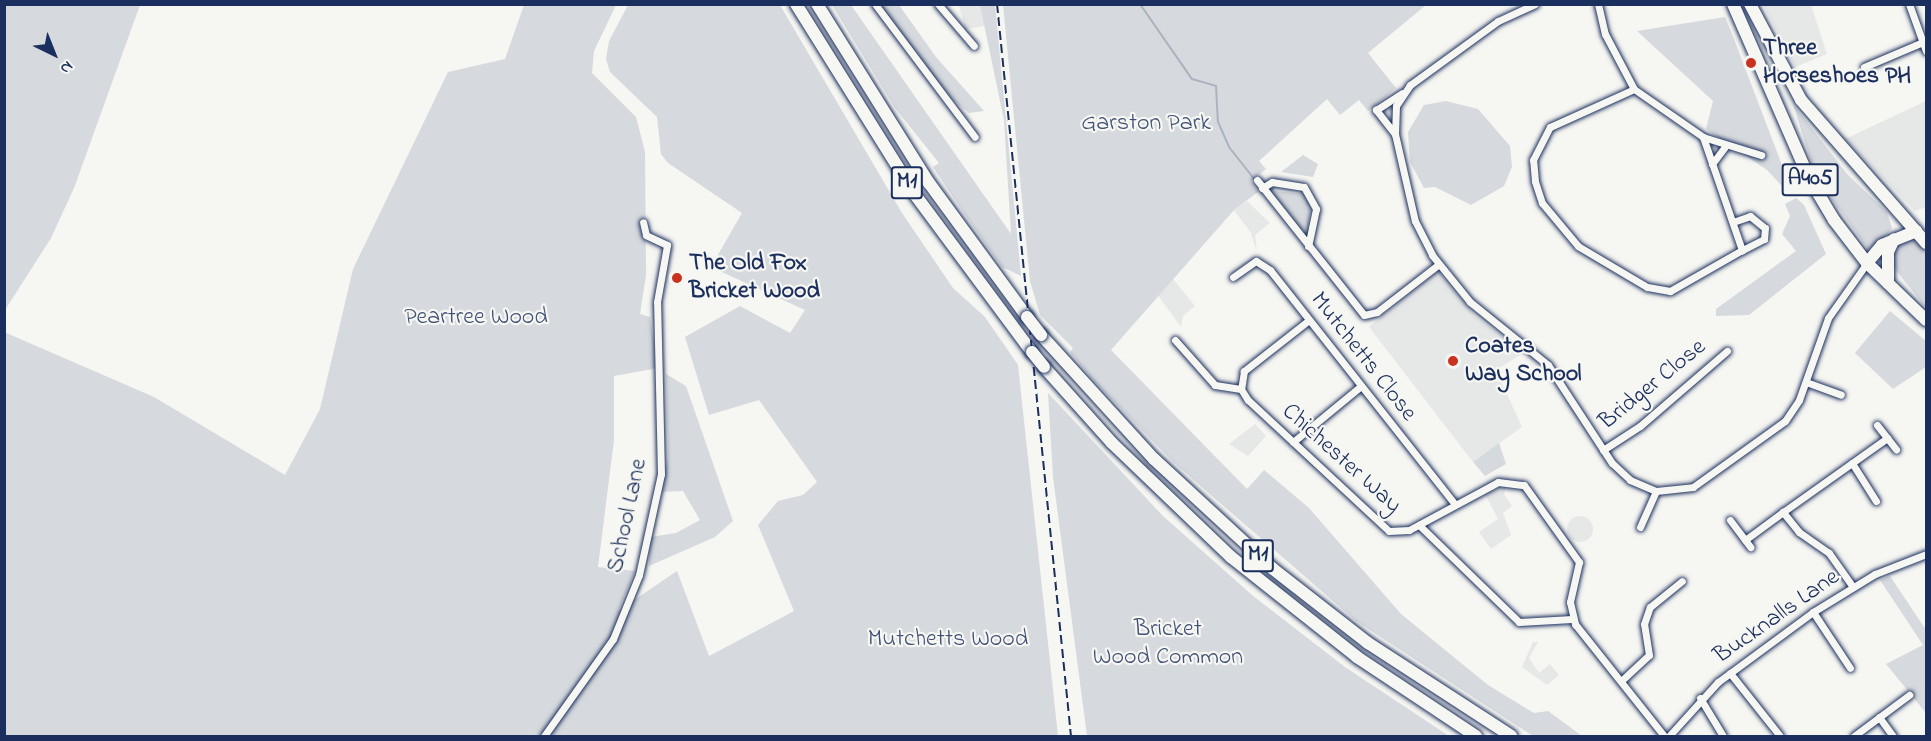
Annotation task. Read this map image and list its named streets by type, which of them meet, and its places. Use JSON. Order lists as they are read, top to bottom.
{
  "streets": {
    "highway": ["A405", "M1"],
    "street": [
      "Mutchetts Close",
      "Bridger Close",
      "Chichester Way",
      "School Lane",
      "Bucknalls Lane"
    ]
  },
  "crossings": [
    ["Mutchetts Close", "Chichester Way"]
  ],
  "parks": [
    "Garston Park",
    "Peartree Wood",
    "Bricket Wood Common",
    "Mutchetts Wood"
  ],
  "places": ["Three Horseshoes PH", "The Old Fox Bricket Wood", "Coates Way School"],
  "north": "bottom right"
}
